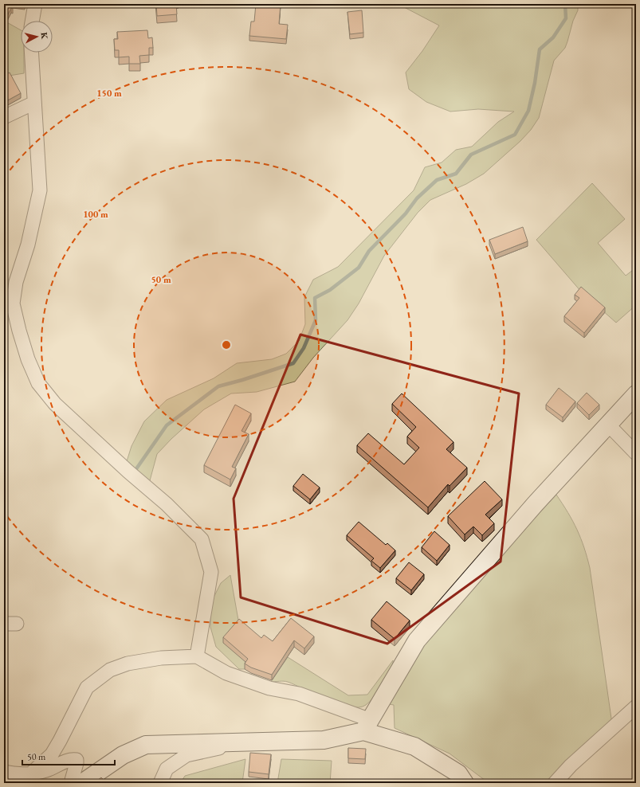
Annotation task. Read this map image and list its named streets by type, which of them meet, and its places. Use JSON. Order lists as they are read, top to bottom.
{
  "scale_bar": "50 m",
  "north": "right",
  "rings": ["150 m", "100 m", "50 m"]
}
